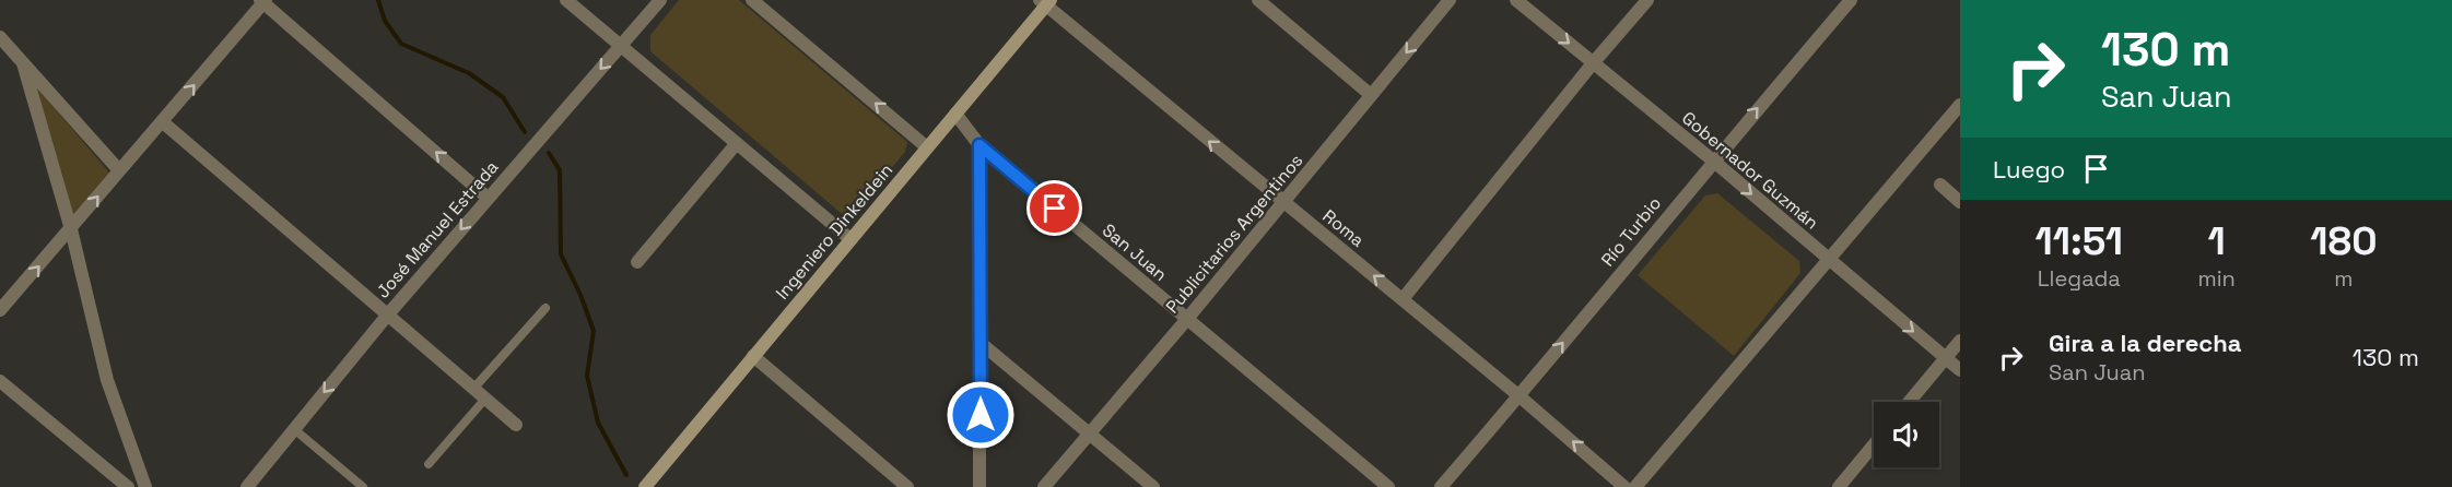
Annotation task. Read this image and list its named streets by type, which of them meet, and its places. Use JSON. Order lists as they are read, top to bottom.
{
  "streets": {
    "main road": ["Ingeniero Dinkeldein"],
    "street": [
      "Gobernador Guzmán",
      "Roma",
      "José Manuel Estrada",
      "Río Turbio",
      "Publicitarios Argentinos",
      "San Juan"
    ]
  },
  "crossings": [
    ["Gobernador Guzmán", "Río Turbio"],
    ["Roma", "Ingeniero Dinkeldein"],
    ["Roma", "Río Turbio"],
    ["Roma", "Publicitarios Argentinos"],
    ["Ingeniero Dinkeldein", "San Juan"],
    ["Publicitarios Argentinos", "San Juan"]
  ],
  "one_way": [
    "Gobernador Guzmán",
    "Roma",
    "José Manuel Estrada",
    "Río Turbio"
  ],
  "page": {
    "turn": ["130 m", "San Juan"],
    "then": "Luego",
    "eta": [
      "11:51",
      "Llegada",
      "1",
      "min",
      "180",
      "m"
    ],
    "list": [
      {
        "name": "Gira a la derecha",
        "note": "San Juan",
        "value": "130 m"
      }
    ]
  }
}
